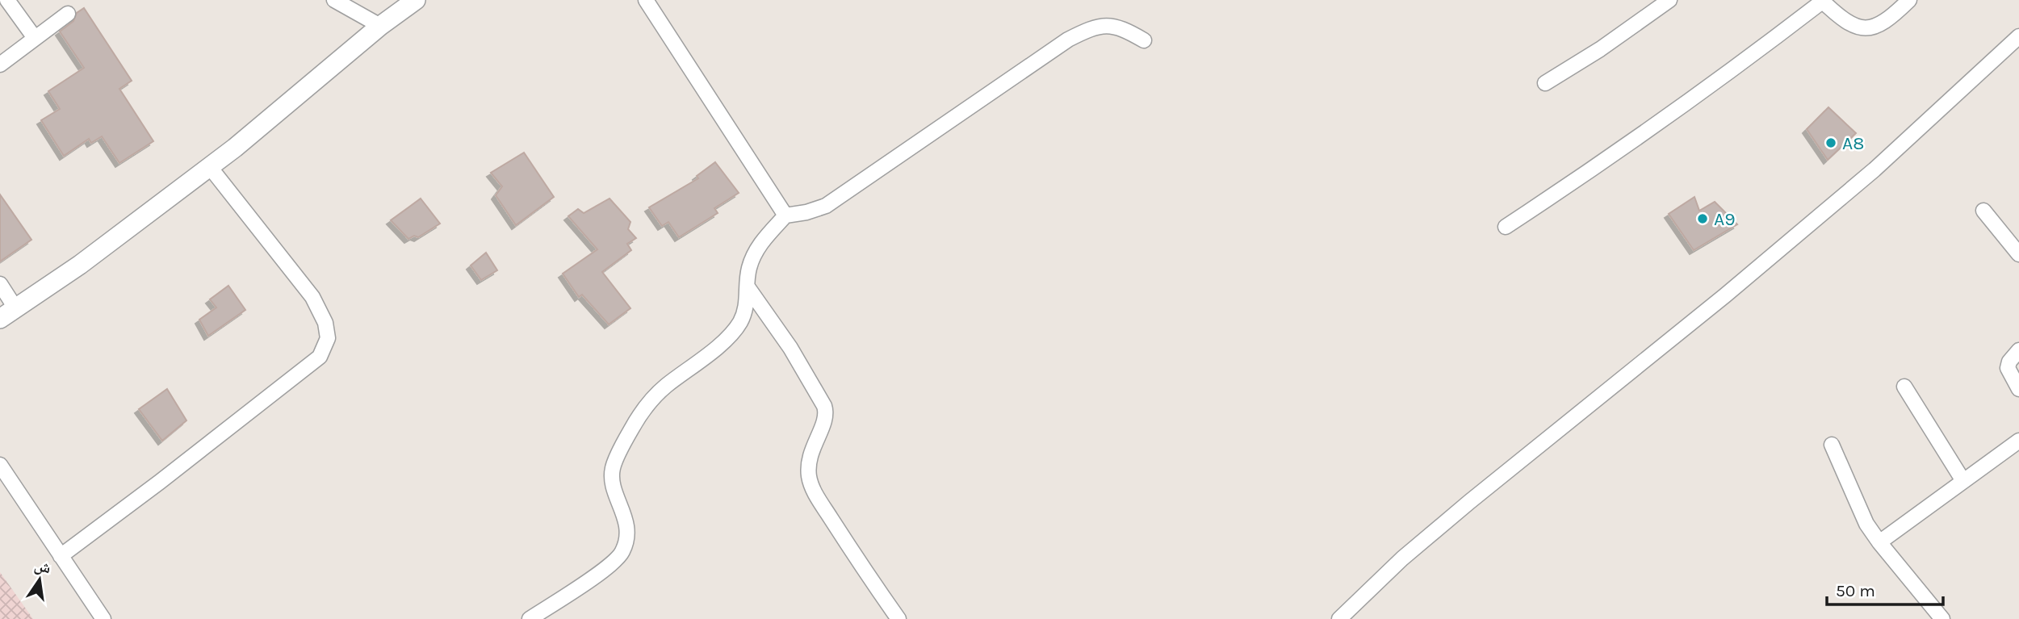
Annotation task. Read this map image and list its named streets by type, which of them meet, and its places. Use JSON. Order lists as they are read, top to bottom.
{
  "places": ["A8", "A9"],
  "scale_bar": "50 m",
  "north": "top"
}
